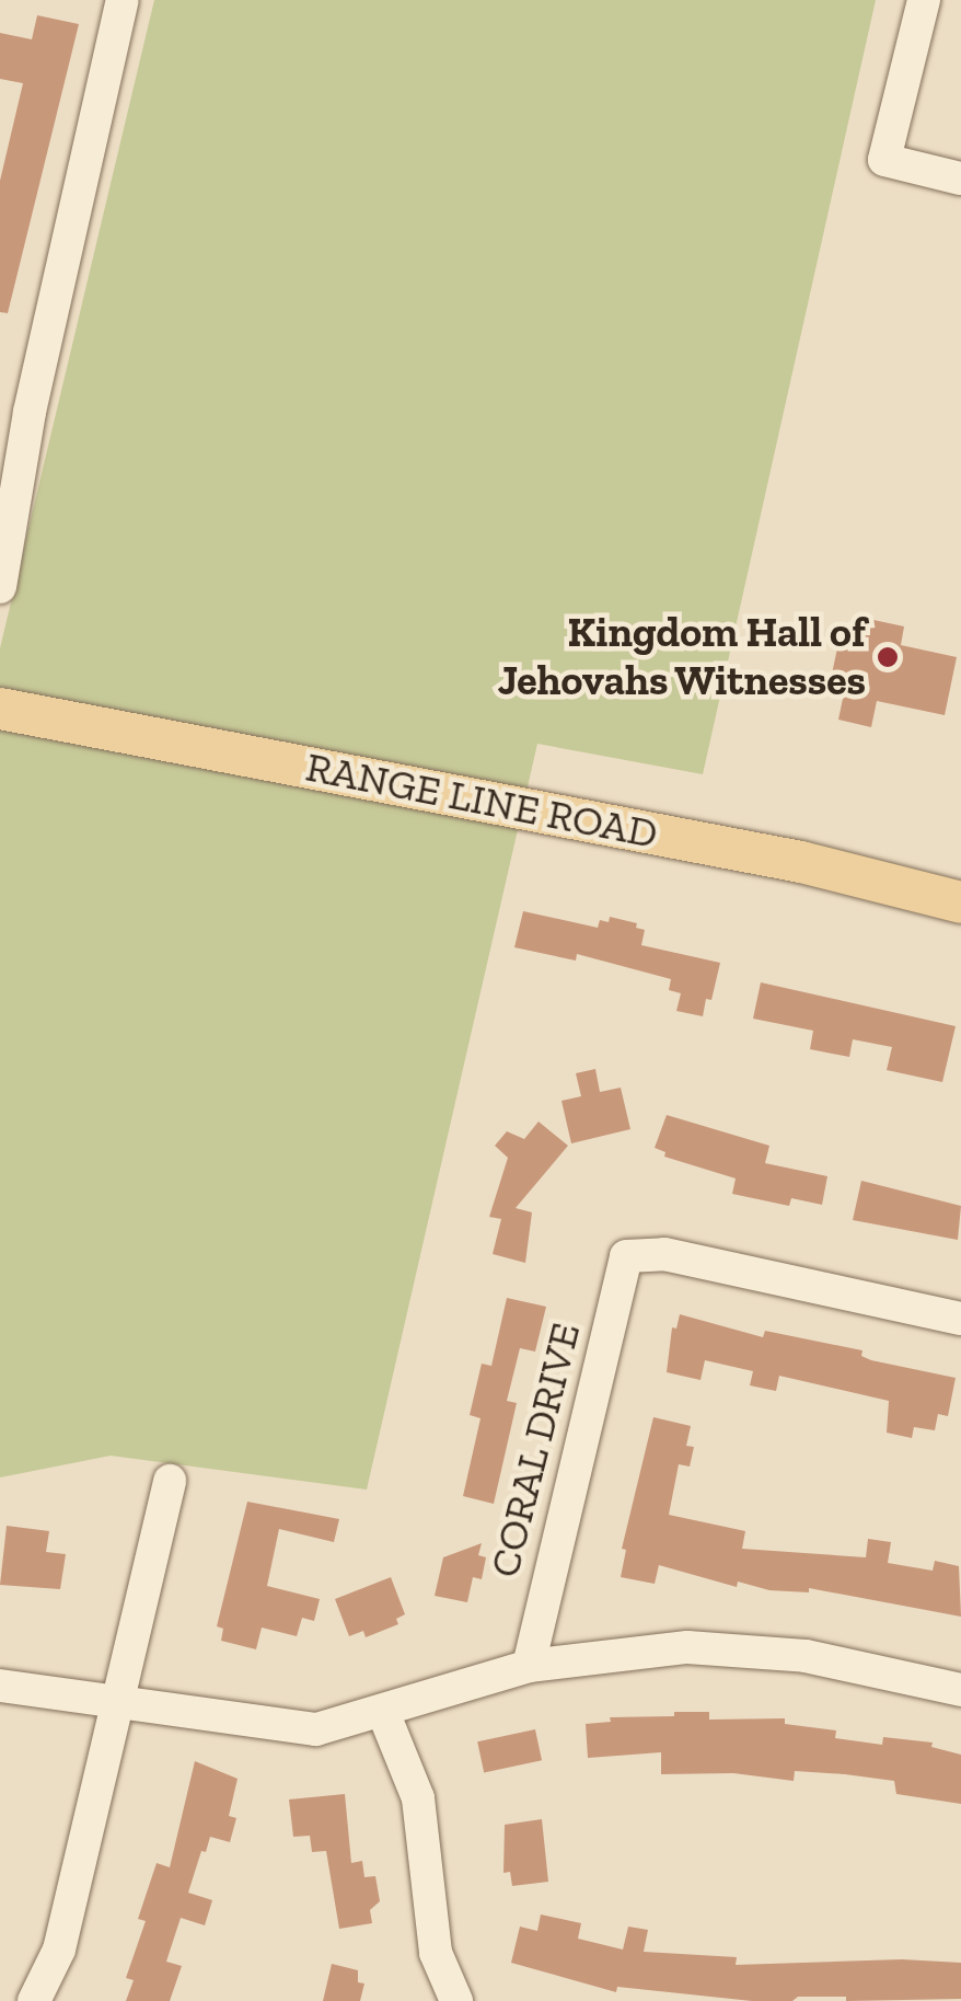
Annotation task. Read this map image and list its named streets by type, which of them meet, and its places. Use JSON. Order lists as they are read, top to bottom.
{
  "streets": {
    "main road": ["RANGE LINE ROAD"],
    "street": ["CORAL DRIVE"]
  },
  "places": ["Kingdom Hall of Jehovahs Witnesses"]
}
